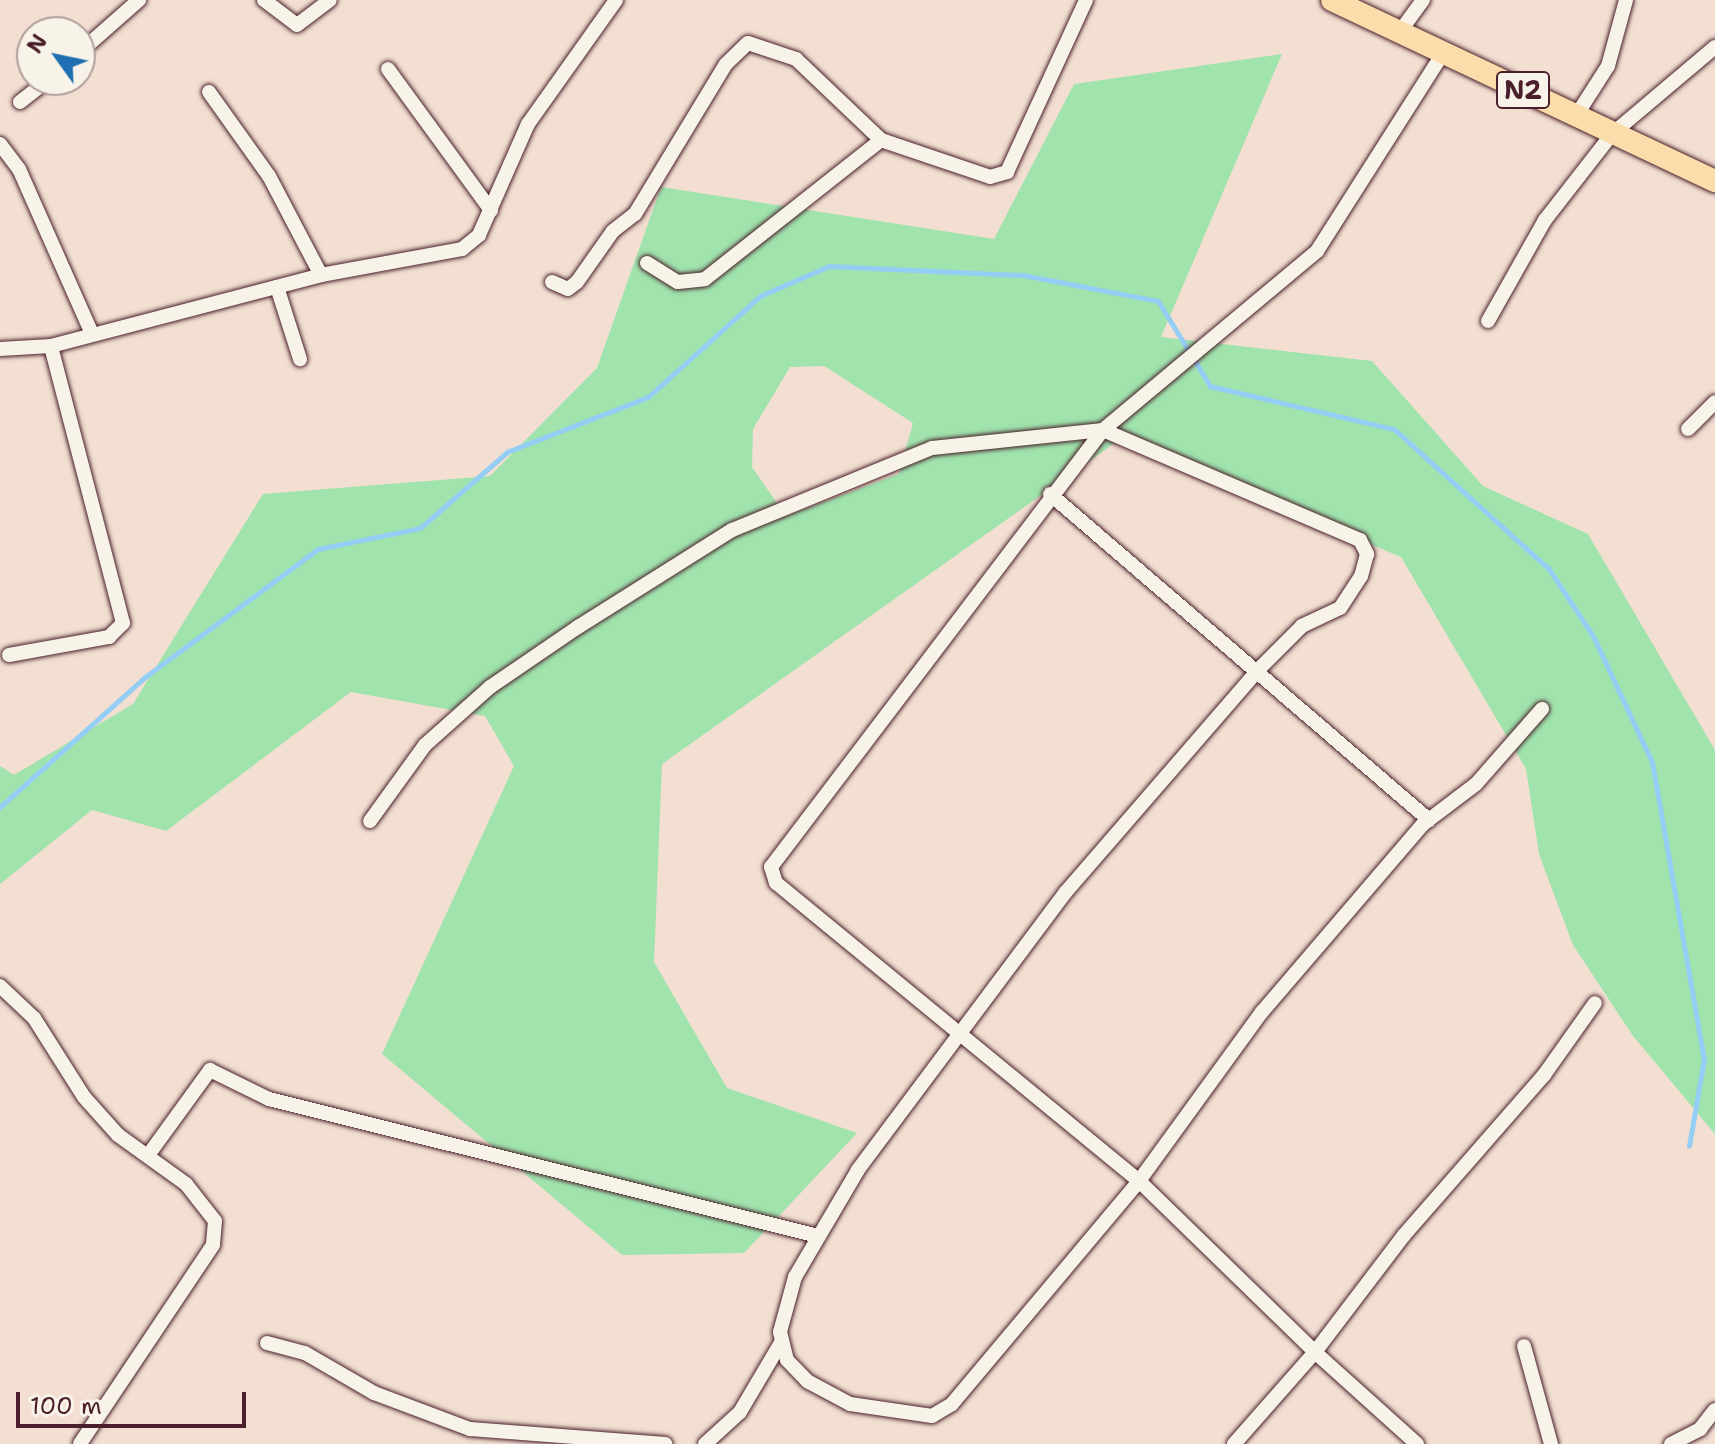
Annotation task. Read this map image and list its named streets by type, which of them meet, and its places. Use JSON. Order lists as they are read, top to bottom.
{
  "streets": {
    "highway": ["N2"]
  },
  "scale_bar": "100 m",
  "north": "top left"
}
